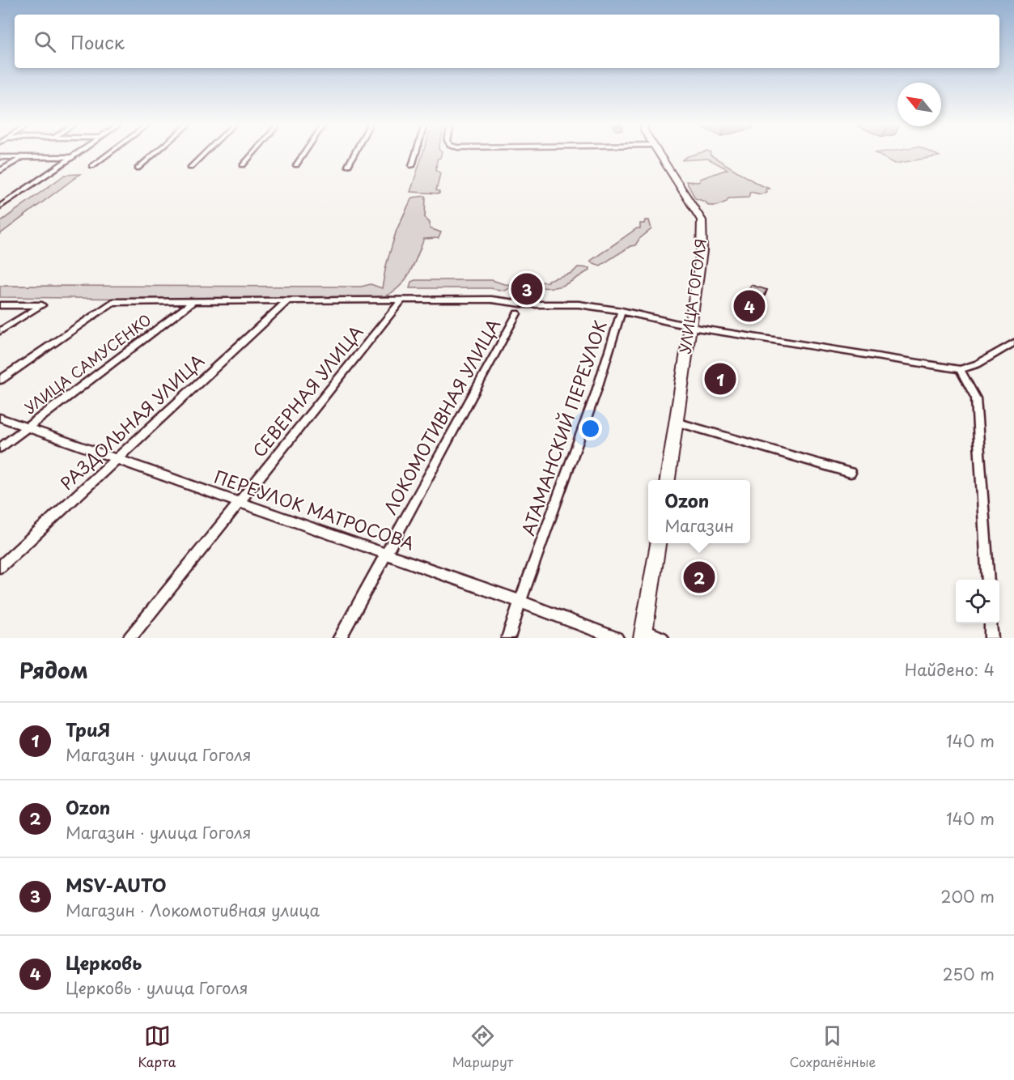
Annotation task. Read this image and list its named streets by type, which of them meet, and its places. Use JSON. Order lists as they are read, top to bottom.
{
  "streets": {
    "main road": ["УЛИЦА ГОГОЛЯ"],
    "street": [
      "УЛИЦА САМУСЕНКО",
      "СЕВЕРНАЯ УЛИЦА",
      "ЛОКОМОТИВНАЯ УЛИЦА",
      "РАЗДОЛЬНАЯ УЛИЦА",
      "АТАМАНСКИЙ ПЕРЕУЛОК",
      "ПЕРЕУЛОК МАТРОСОВА"
    ]
  },
  "crossings": [
    ["УЛИЦА САМУСЕНКО", "ПЕРЕУЛОК МАТРОСОВА"],
    ["СЕВЕРНАЯ УЛИЦА", "ПЕРЕУЛОК МАТРОСОВА"],
    ["ЛОКОМОТИВНАЯ УЛИЦА", "ПЕРЕУЛОК МАТРОСОВА"],
    ["РАЗДОЛЬНАЯ УЛИЦА", "ПЕРЕУЛОК МАТРОСОВА"],
    ["АТАМАНСКИЙ ПЕРЕУЛОК", "ПЕРЕУЛОК МАТРОСОВА"]
  ],
  "north": "top left",
  "page": {
    "search": "Поиск",
    "pins": [
      "3",
      "4",
      "1",
      "2"
    ],
    "popup": ["Ozon", "Магазин"],
    "heading": ["Рядом", "Найдено: 4"],
    "list": [
      {
        "mark": "1",
        "name": "ТриЯ",
        "note": "Магазин · улица Гоголя",
        "value": "140 m"
      },
      {
        "mark": "2",
        "name": "Ozon",
        "note": "Магазин · улица Гоголя",
        "value": "140 m"
      },
      {
        "mark": "3",
        "name": "MSV-AUTO",
        "note": "Магазин · Локомотивная улица",
        "value": "200 m"
      },
      {
        "mark": "4",
        "name": "Церковь",
        "note": "Церковь · улица Гоголя",
        "value": "250 m"
      }
    ],
    "nav": ["Карта", "Маршрут", "Сохранённые"]
  }
}
